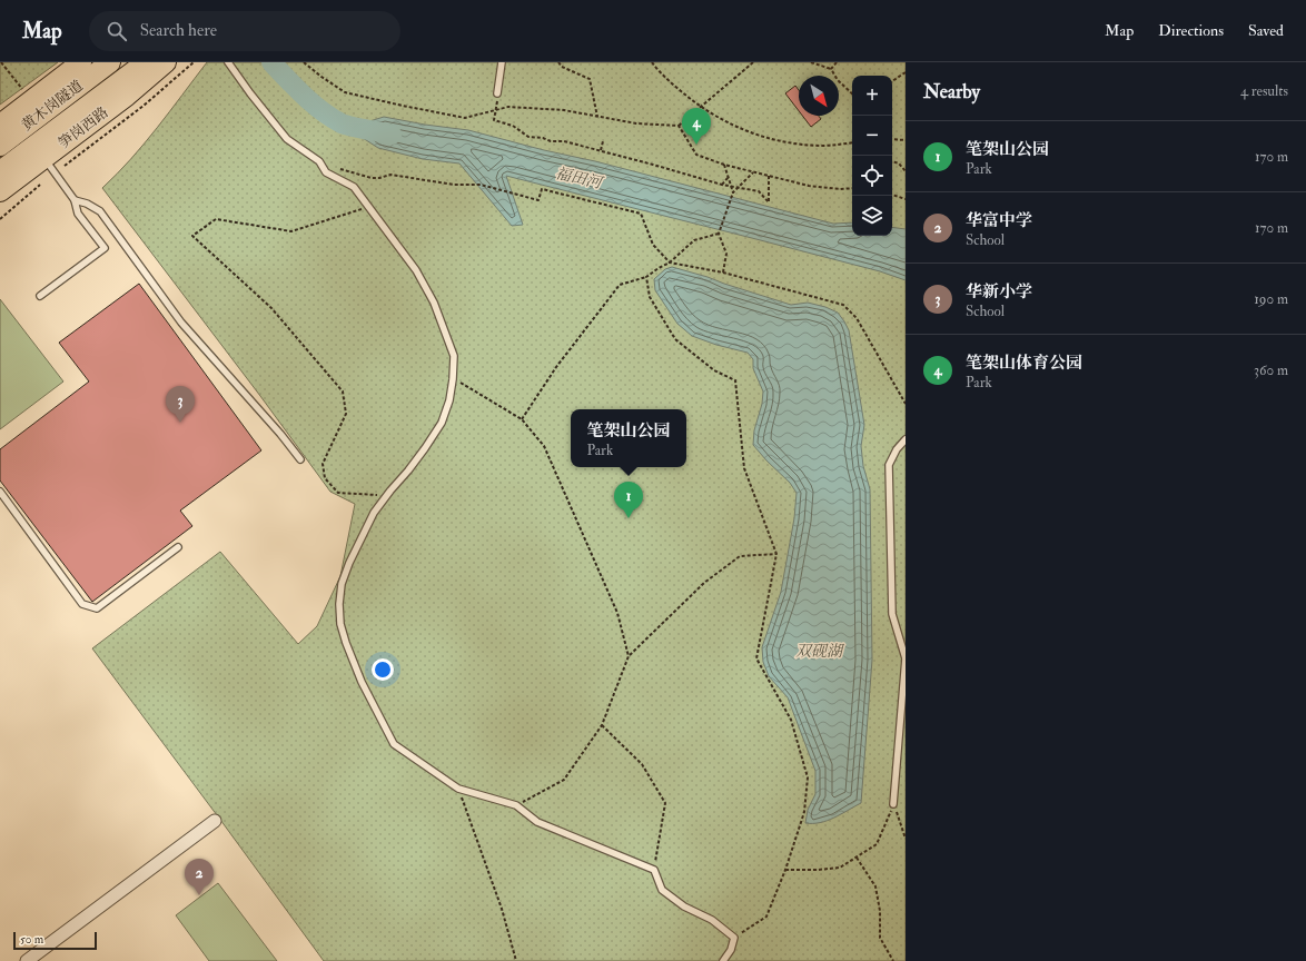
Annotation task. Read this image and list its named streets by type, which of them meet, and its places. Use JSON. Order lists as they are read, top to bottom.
{
  "streets": {
    "main road": ["黄木岗隧道", "笋岗西路"]
  },
  "water": ["福田河", "双砚湖"],
  "scale_bar": "50 m",
  "north": "bottom right",
  "page": {
    "header": "Map",
    "search": "Search here",
    "nav": ["Map", "Directions", "Saved"],
    "heading": ["Nearby", "4 results"],
    "map_buttons": ["+", "−"],
    "pins": [
      "4",
      "3",
      "1",
      "2"
    ],
    "list": [
      {
        "mark": "1",
        "name": "笔架山公园",
        "note": "Park",
        "value": "170 m"
      },
      {
        "mark": "2",
        "name": "华富中学",
        "note": "School",
        "value": "170 m"
      },
      {
        "mark": "3",
        "name": "华新小学",
        "note": "School",
        "value": "190 m"
      },
      {
        "mark": "4",
        "name": "笔架山体育公园",
        "note": "Park",
        "value": "360 m"
      }
    ],
    "popup": ["笔架山公园", "Park"],
    "scale": "50 m"
  }
}
